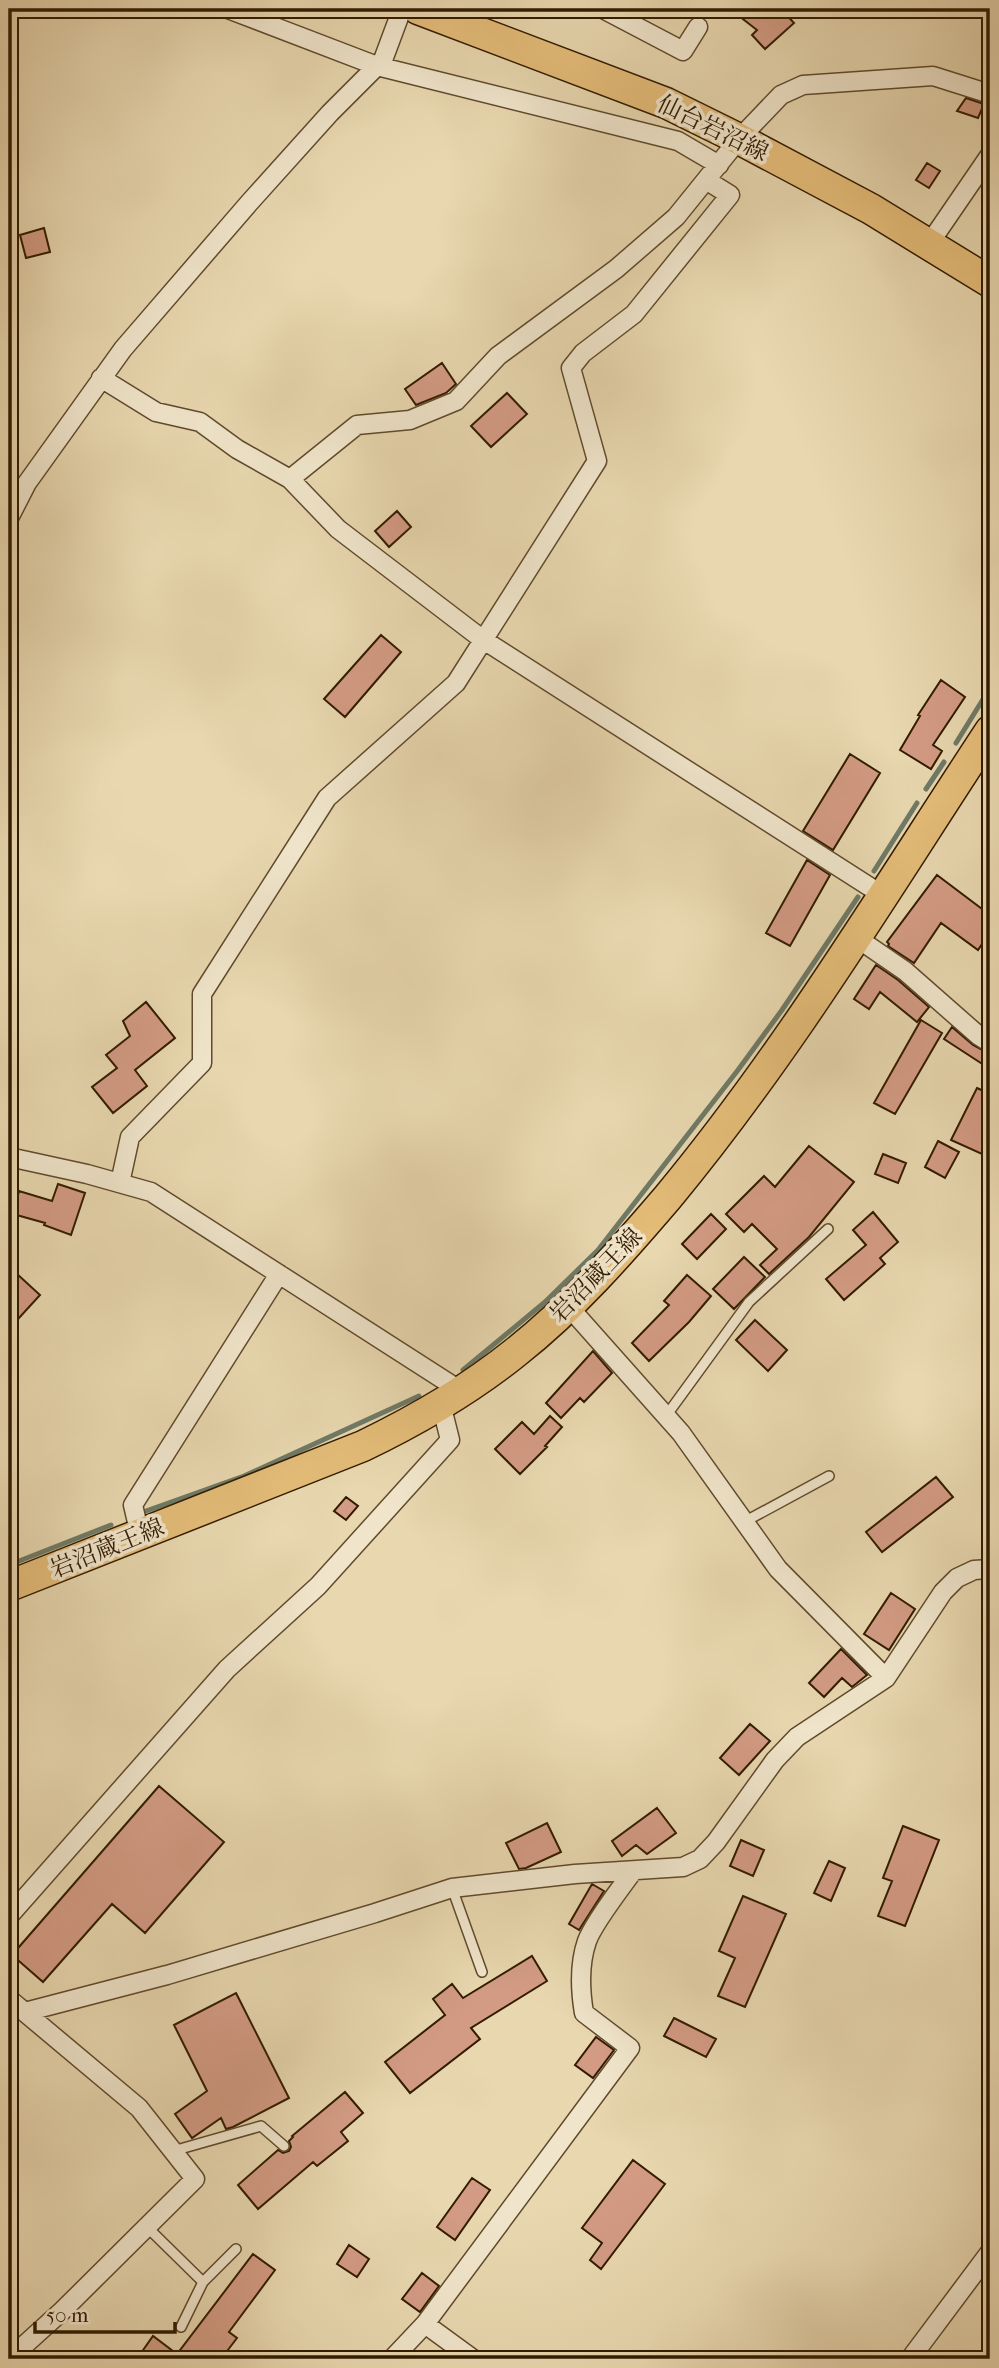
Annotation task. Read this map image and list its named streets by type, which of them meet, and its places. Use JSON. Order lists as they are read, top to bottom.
{
  "streets": {
    "main road": ["仙台岩沼線", "岩沼蔵王線"]
  },
  "scale_bar": "50 m"
}
